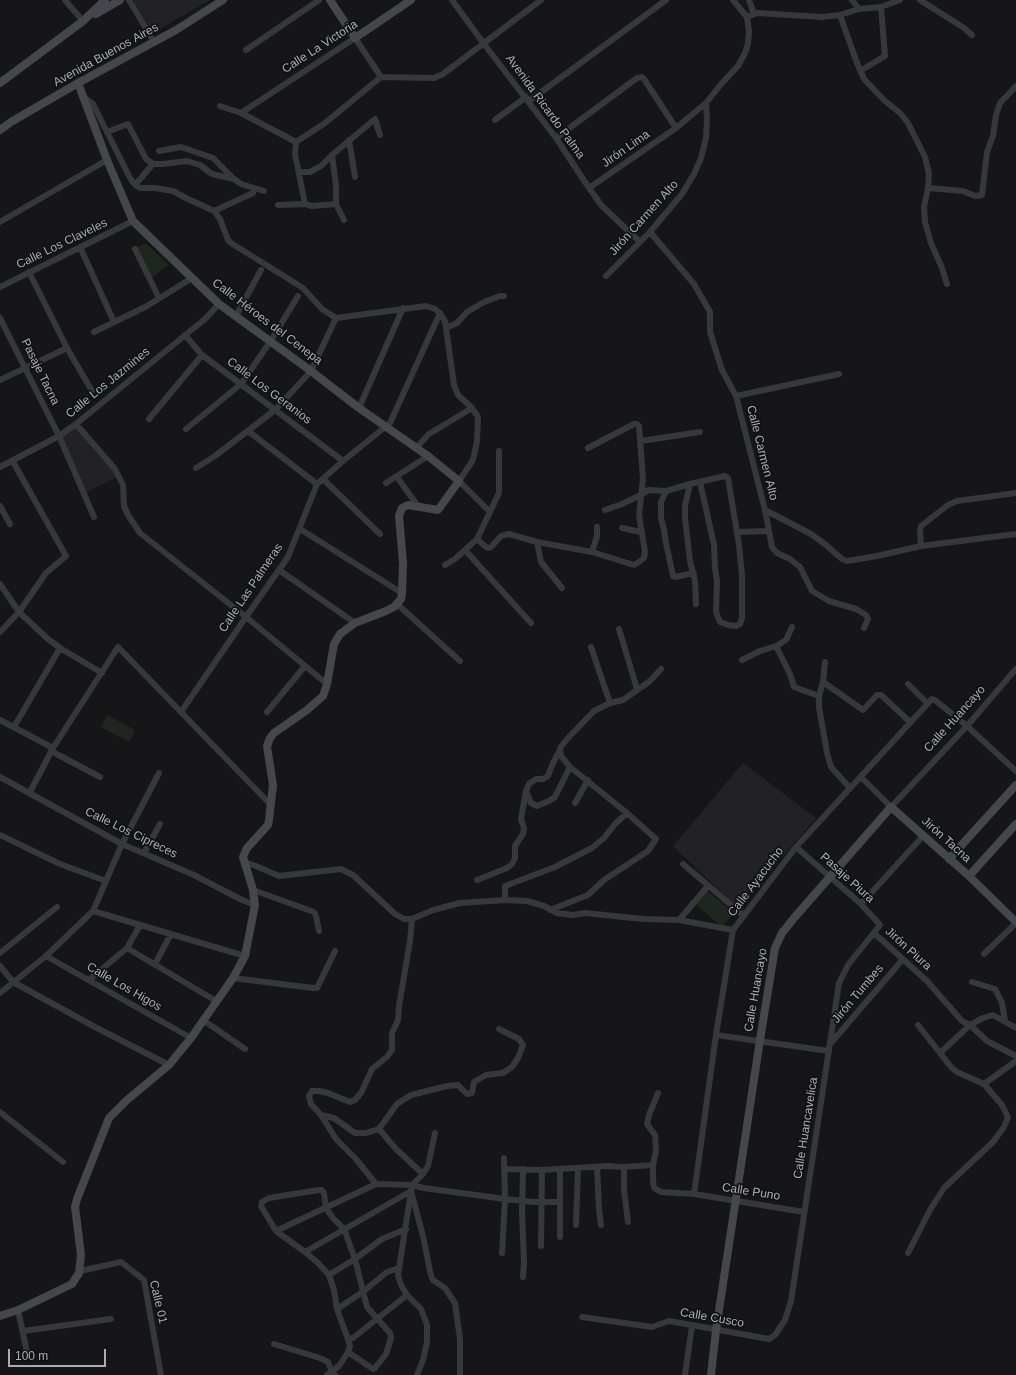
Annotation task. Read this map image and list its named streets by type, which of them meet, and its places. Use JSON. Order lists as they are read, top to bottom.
{
  "streets": {
    "street": [
      "Calle La Victoria",
      "Avenida Buenos Aires",
      "Avenida Ricardo Palma",
      "Jirón Lima",
      "Jirón Carmen Alto",
      "Calle Los Claveles",
      "Calle Héroes del Cenepa",
      "Pasaje Tacna",
      "Calle Los Jazmines",
      "Calle Los Geranios",
      "Calle Carmen Alto",
      "Calle Las Palmeras",
      "Calle Huancayo",
      "Calle Los Cipreces",
      "Jirón Tacna",
      "Pasaje Piura",
      "Calle Ayacucho",
      "Jirón Piura",
      "Calle Los Higos",
      "Jirón Tumbes",
      "Calle Huancavelica",
      "Calle Puno",
      "Calle 01",
      "Calle Cusco"
    ]
  },
  "crossings": [
    ["Avenida Buenos Aires", "Calle Héroes del Cenepa"],
    ["Avenida Ricardo Palma", "Jirón Lima"],
    ["Avenida Ricardo Palma", "Jirón Carmen Alto"],
    ["Jirón Lima", "Jirón Carmen Alto"],
    ["Jirón Carmen Alto", "Calle Carmen Alto"],
    ["Calle Los Claveles", "Calle Héroes del Cenepa"],
    ["Calle Héroes del Cenepa", "Calle Los Jazmines"],
    ["Calle Héroes del Cenepa", "Calle Las Palmeras"],
    ["Pasaje Tacna", "Calle Los Jazmines"],
    ["Calle Los Jazmines", "Calle Los Geranios"],
    ["Calle Los Geranios", "Calle Las Palmeras"],
    ["Calle Huancayo", "Jirón Tacna"],
    ["Calle Huancayo", "Pasaje Piura"],
    ["Calle Huancayo", "Calle Puno"],
    ["Calle Huancayo", "Calle Cusco"],
    ["Jirón Tacna", "Calle Ayacucho"],
    ["Pasaje Piura", "Calle Ayacucho"],
    ["Pasaje Piura", "Calle Huancavelica"],
    ["Calle Ayacucho", "Calle Puno"],
    ["Jirón Piura", "Jirón Tumbes"],
    ["Jirón Piura", "Calle Huancavelica"],
    ["Jirón Tumbes", "Calle Huancavelica"],
    ["Calle Huancavelica", "Calle Puno"],
    ["Calle Huancavelica", "Calle Cusco"]
  ],
  "scale_bar": "100 m"
}
